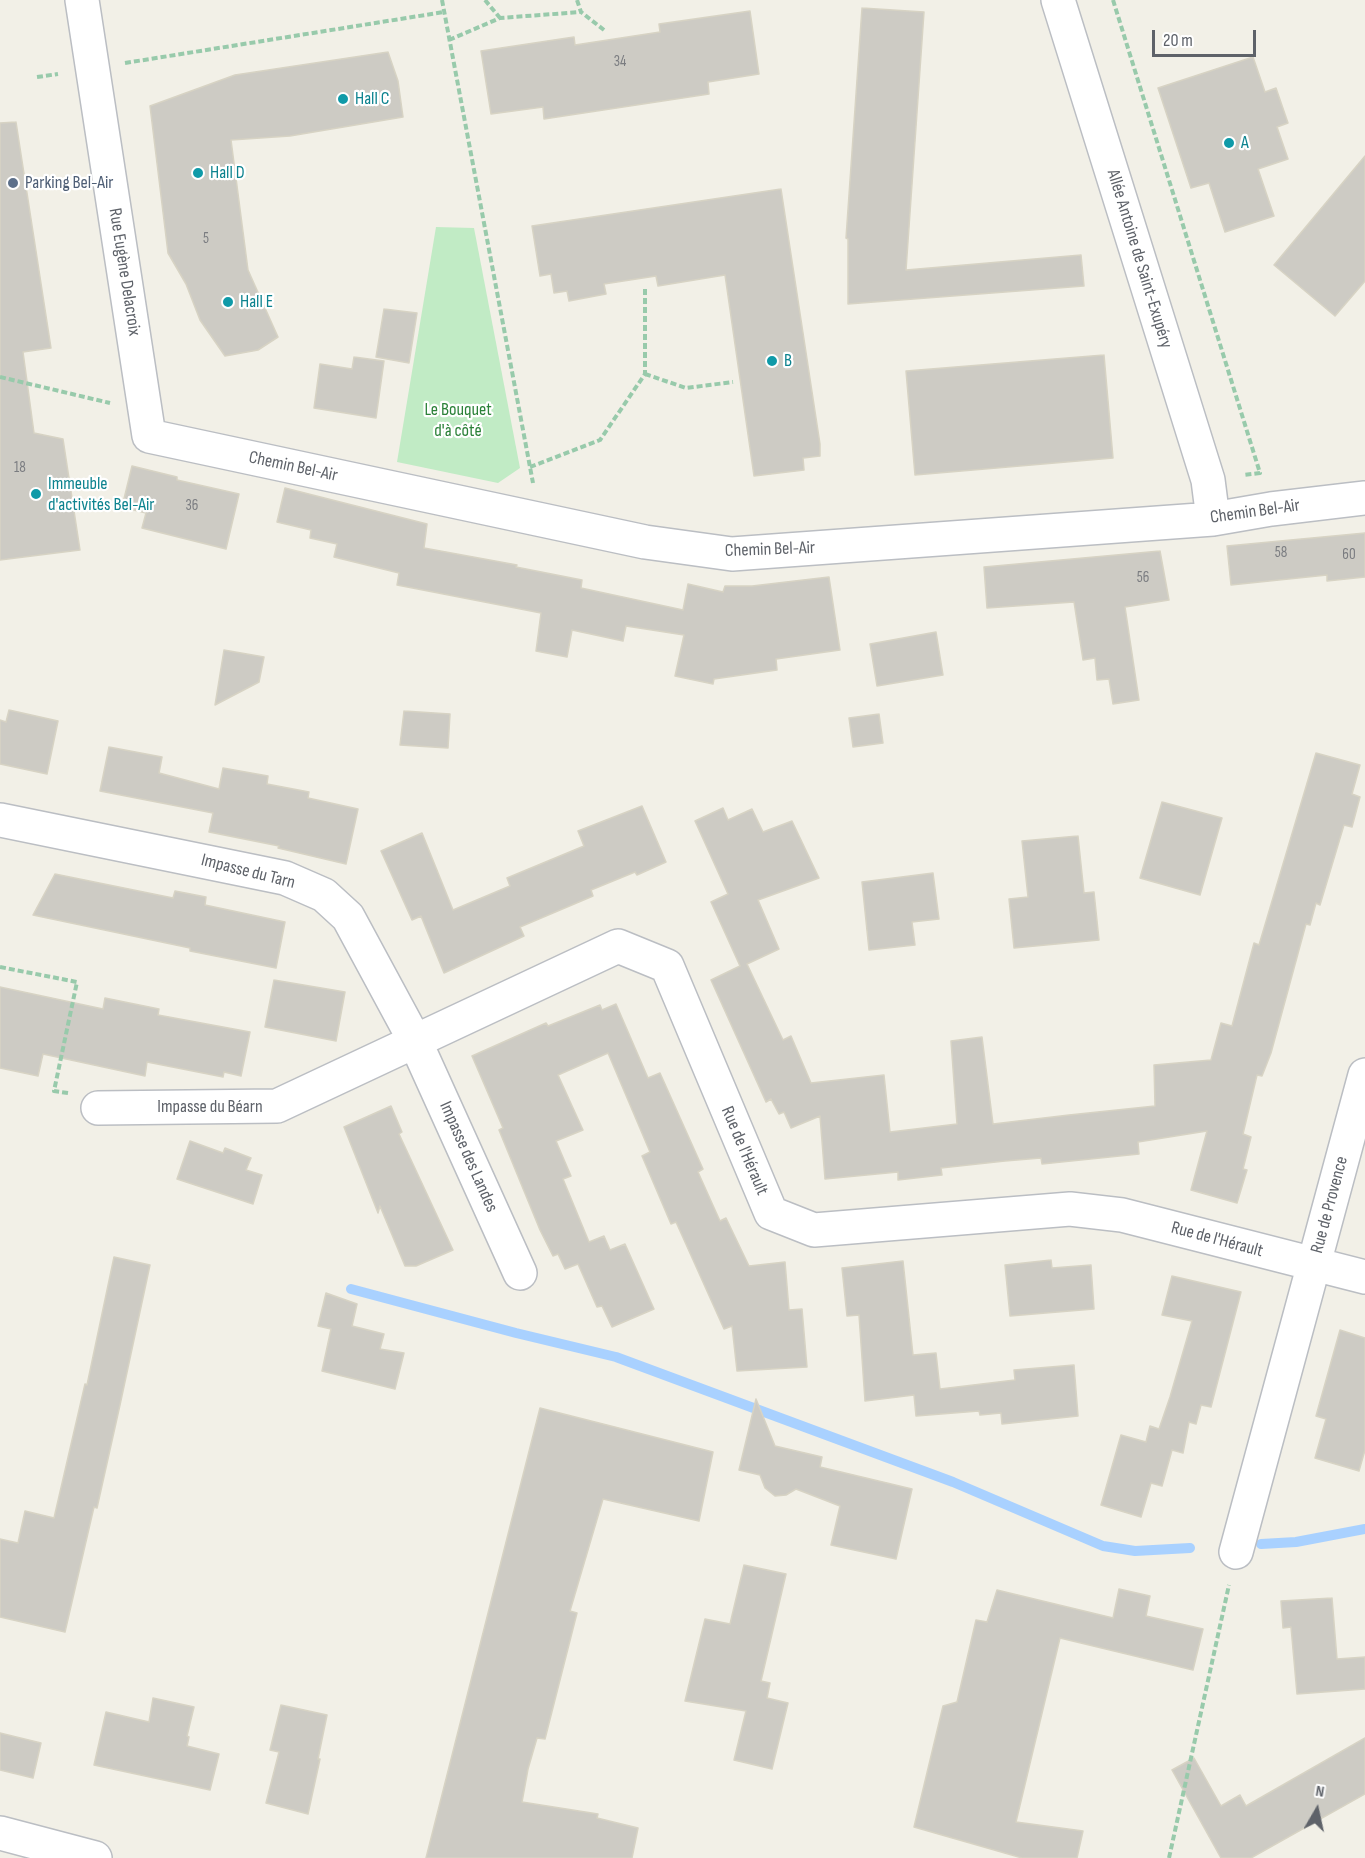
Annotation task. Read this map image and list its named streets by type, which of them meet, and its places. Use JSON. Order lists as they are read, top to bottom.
{
  "streets": {
    "street": [
      "Allée Antoine de Saint-Exupéry",
      "Rue Eugène Delacroix",
      "Chemin Bel-Air",
      "Impasse du Tarn",
      "Impasse du Béarn",
      "Rue de l'Hérault",
      "Impasse des Landes",
      "Rue de Provence"
    ]
  },
  "crossings": [
    ["Allée Antoine de Saint-Exupéry", "Chemin Bel-Air"],
    ["Rue Eugène Delacroix", "Chemin Bel-Air"],
    ["Impasse du Tarn", "Impasse du Béarn"],
    ["Impasse du Tarn", "Rue de l'Hérault"],
    ["Impasse du Tarn", "Impasse des Landes"],
    ["Impasse du Béarn", "Rue de l'Hérault"],
    ["Impasse du Béarn", "Impasse des Landes"],
    ["Rue de l'Hérault", "Impasse des Landes"],
    ["Rue de l'Hérault", "Rue de Provence"]
  ],
  "parks": ["Le Bouquet d'à côté"],
  "places": [
    "Hall C",
    "A",
    "Hall D",
    "Parking Bel-Air",
    "Hall E",
    "B",
    "Immeuble d'activités Bel-Air"
  ],
  "house_numbers": [
    "34",
    "5",
    "18",
    "36",
    "58",
    "60",
    "56"
  ],
  "scale_bar": "20 m",
  "north": "top"
}
